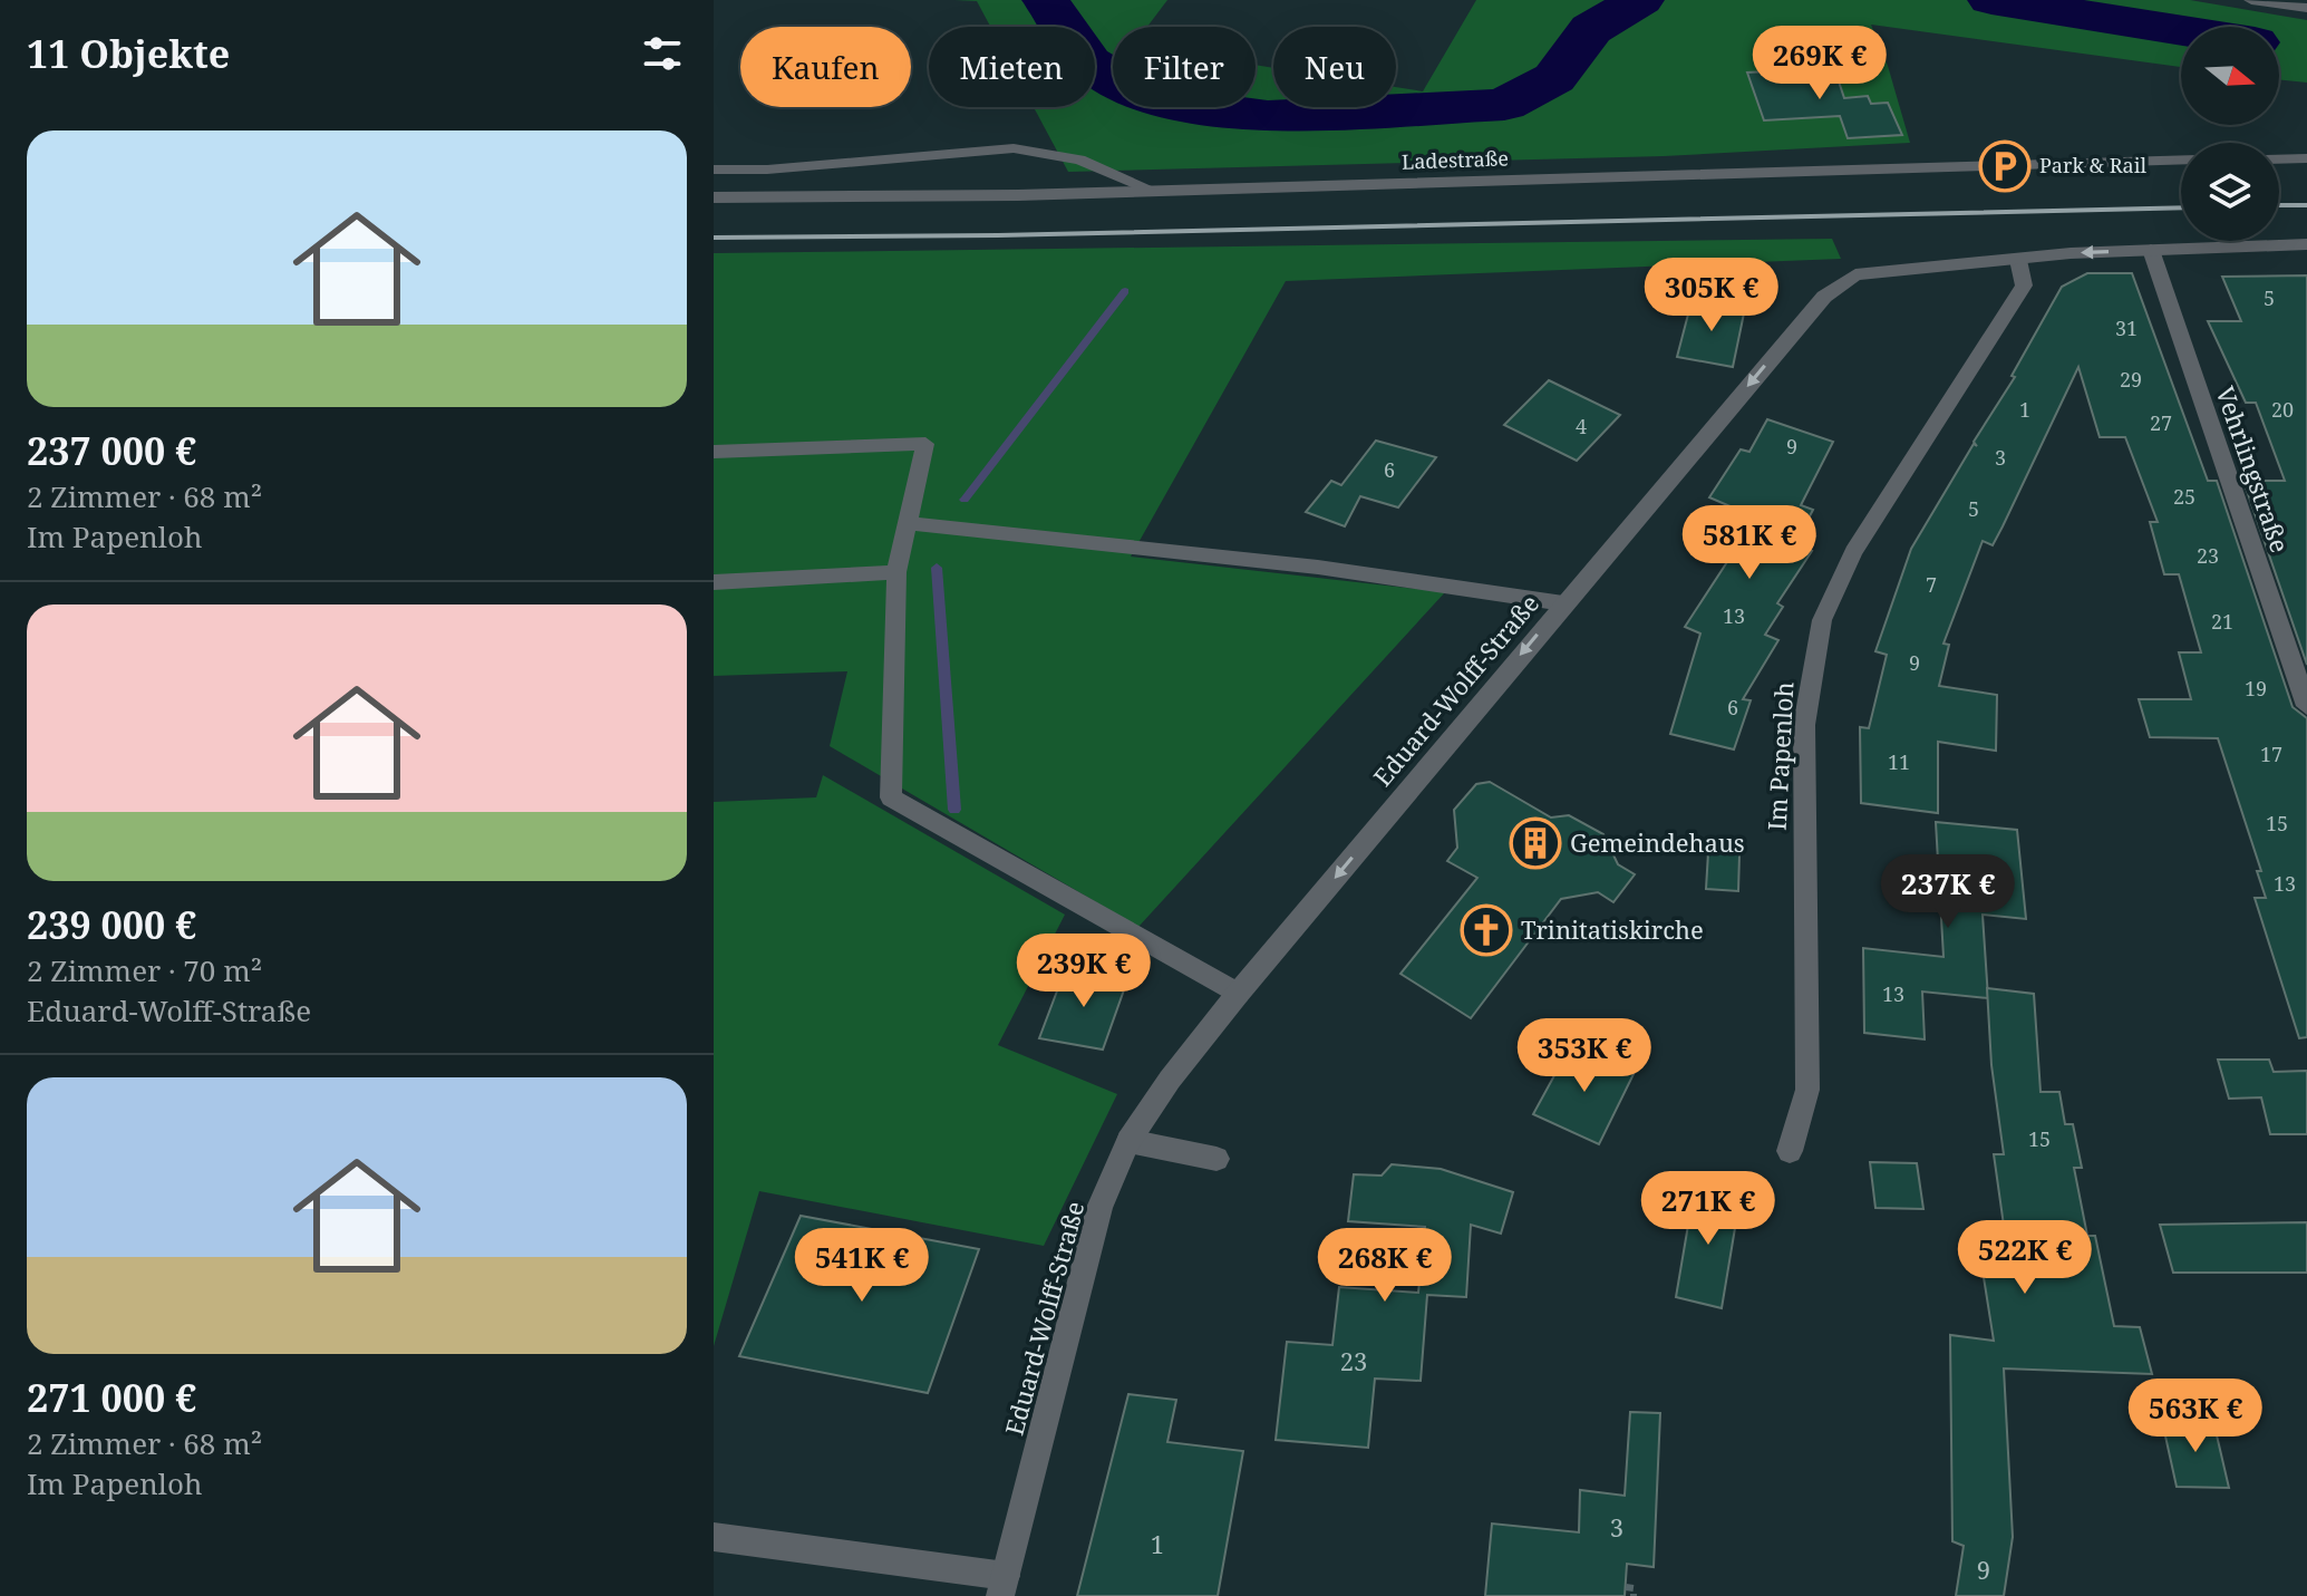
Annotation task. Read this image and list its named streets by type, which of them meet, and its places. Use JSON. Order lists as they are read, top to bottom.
{
  "streets": {
    "street": [
      "Ladestraße",
      "Vehrlingstraße",
      "Eduard-Wolff-Straße",
      "Im Papenloh"
    ]
  },
  "crossings": [
    ["Vehrlingstraße", "Eduard-Wolff-Straße"],
    ["Eduard-Wolff-Straße", "Im Papenloh"]
  ],
  "one_way": ["Eduard-Wolff-Straße"],
  "places": {
    "parking": ["Park & Rail"],
    "building": ["Gemeindehaus"],
    "church": ["Trinitatiskirche"]
  },
  "house_numbers": [
    "5",
    "31",
    "29",
    "1",
    "20",
    "27",
    "4",
    "9",
    "3",
    "6",
    "25",
    "5",
    "23",
    "7",
    "13",
    "21",
    "9",
    "19",
    "6",
    "17",
    "11",
    "15",
    "13",
    "13",
    "15",
    "23",
    "3",
    "1",
    "9"
  ],
  "north": "right",
  "page": {
    "heading": "11 Objekte",
    "price": [
      "269K €",
      "305K €",
      "581K €",
      "237K €",
      "239K €",
      "353K €",
      "271K €",
      "522K €",
      "541K €",
      "268K €",
      "563K €"
    ],
    "chip": [
      "Kaufen",
      "Mieten",
      "Filter",
      "Neu"
    ],
    "list": [
      {
        "name": "237 000 €",
        "note": "2 Zimmer · 68 m² · Im Papenloh"
      },
      {
        "name": "239 000 €",
        "note": "2 Zimmer · 70 m² · Eduard-Wolff-Straße"
      },
      {
        "name": "271 000 €",
        "note": "2 Zimmer · 68 m² · Im Papenloh"
      }
    ]
  }
}
